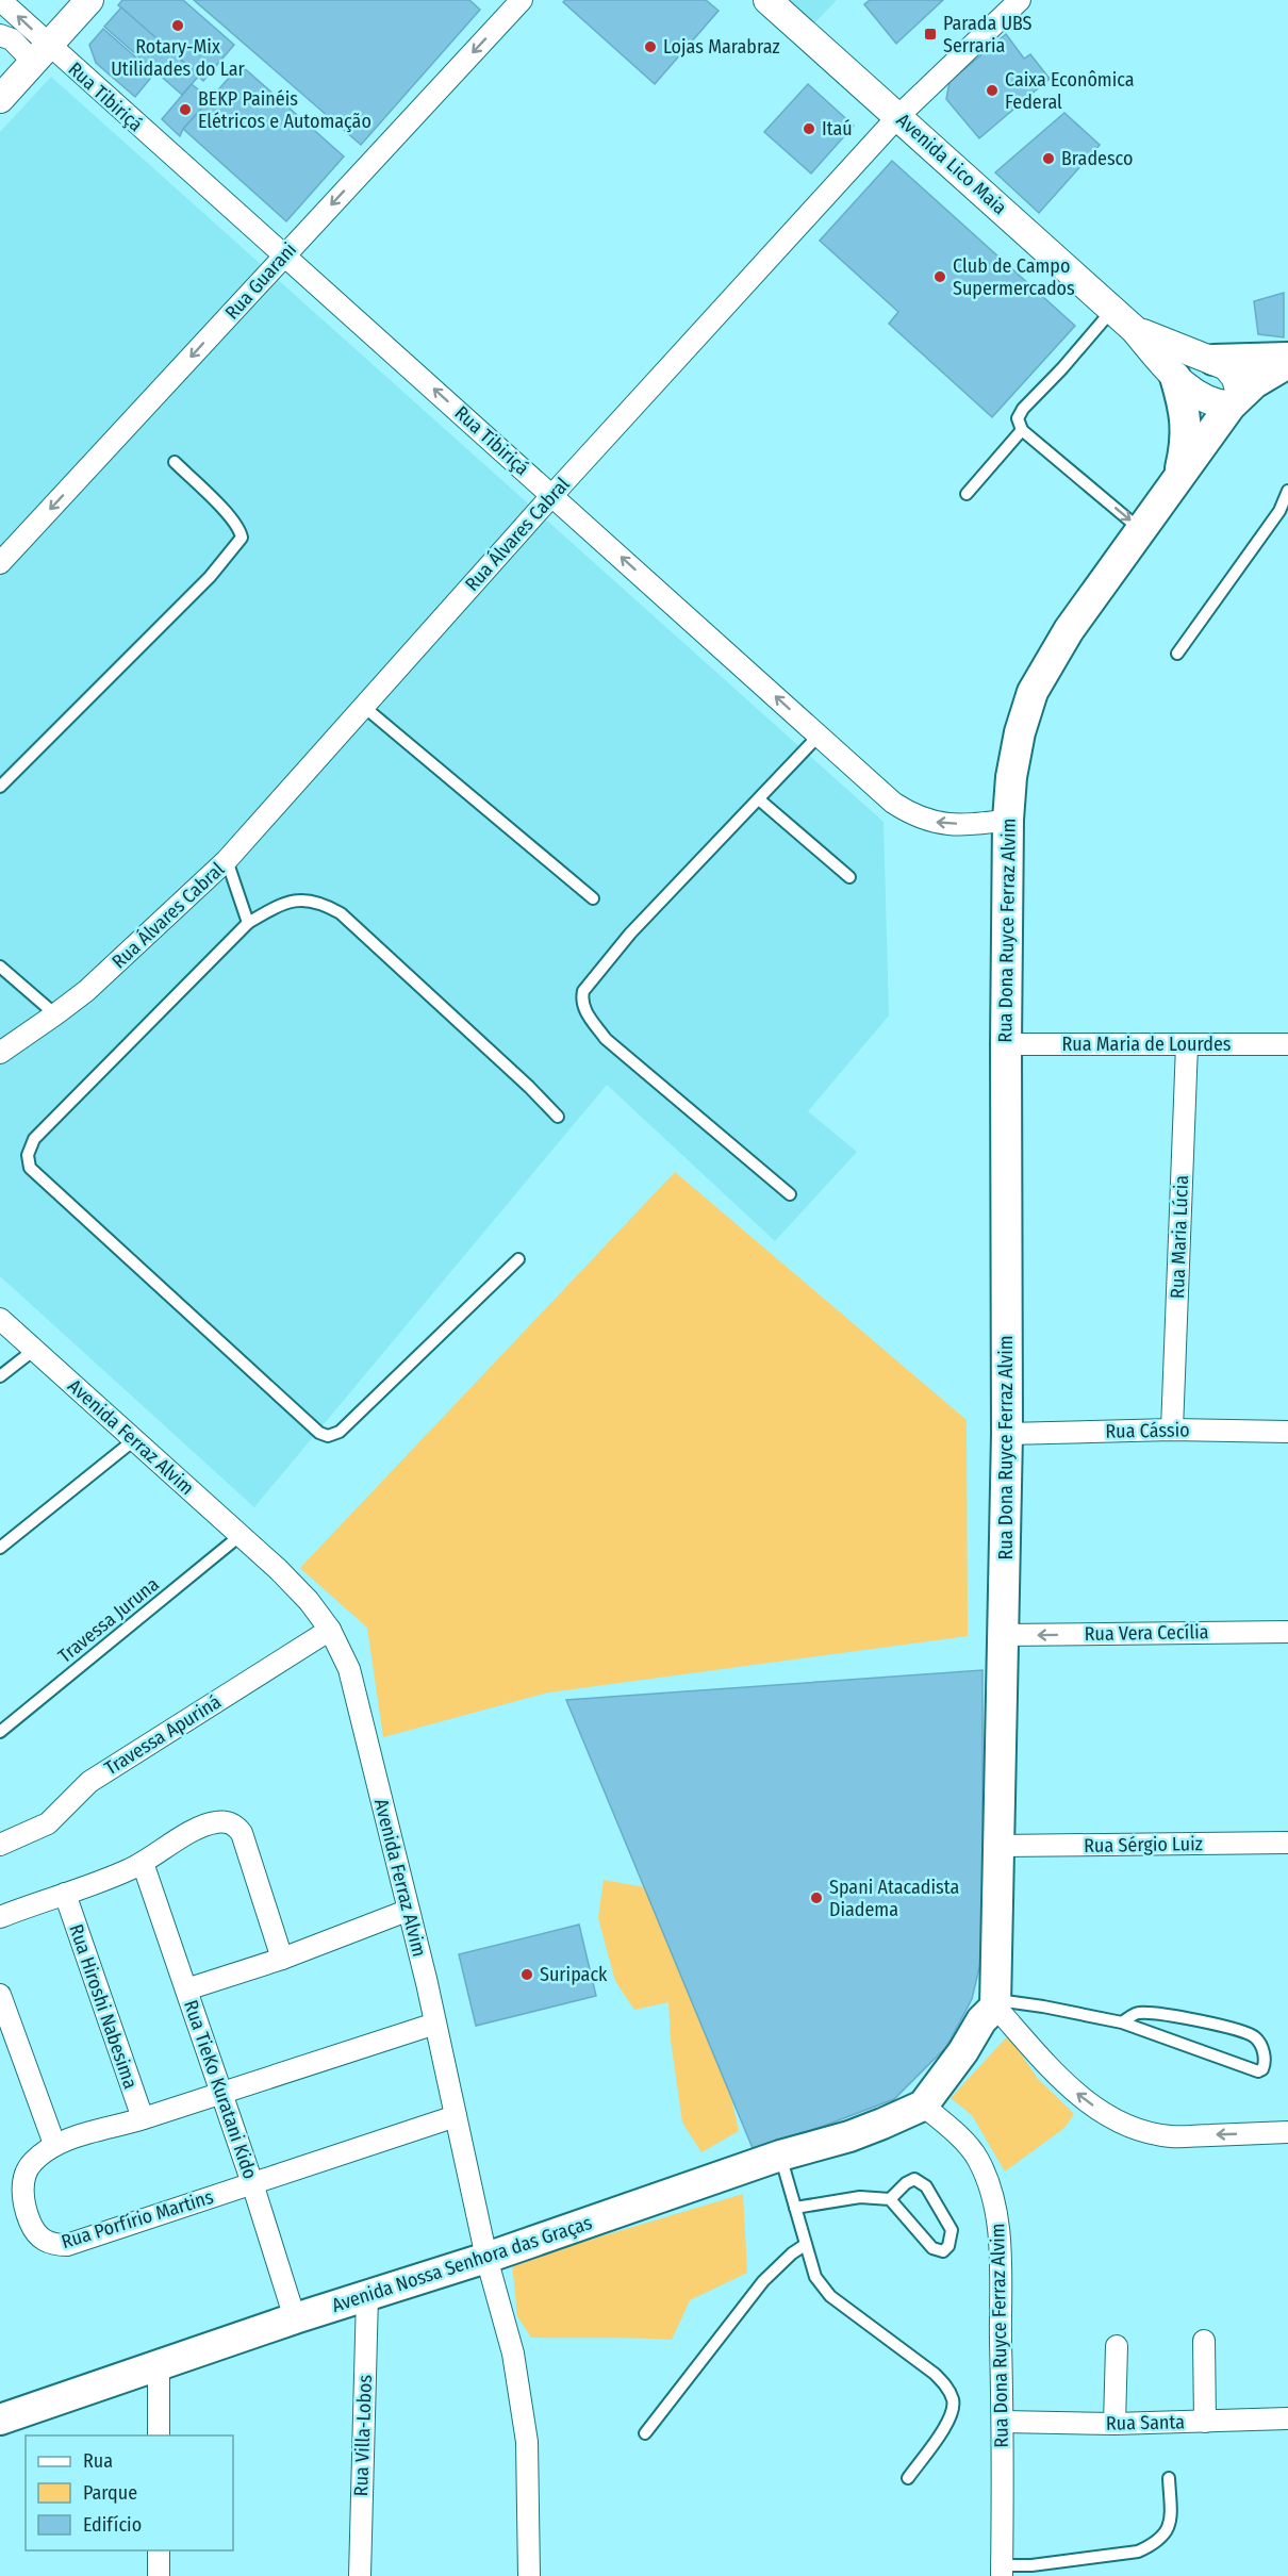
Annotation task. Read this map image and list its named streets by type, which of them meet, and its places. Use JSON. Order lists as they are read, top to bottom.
{
  "streets": {
    "main road": ["Rua Dona Ruyce Ferraz Alvim", "Avenida Nossa Senhora das Graças"],
    "street": [
      "Rua Tibiriçá",
      "Avenida Lico Maia",
      "Rua Guarani",
      "Rua Álvares Cabral",
      "Rua Maria de Lourdes",
      "Rua Maria Lúcia",
      "Rua Cássio",
      "Avenida Ferraz Alvim",
      "Rua Vera Cecília",
      "Travessa Apuriná",
      "Rua Sérgio Luiz",
      "Rua Hiroshi Nabesima",
      "Rua TieKo Kuratani Kido",
      "Rua Porfírio Martins",
      "Rua Santa",
      "Rua Villa-Lobos"
    ],
    "lane": ["Travessa Juruna"]
  },
  "crossings": [
    ["Rua Tibiriçá", "Rua Guarani"],
    ["Rua Tibiriçá", "Rua Álvares Cabral"],
    ["Rua Tibiriçá", "Rua Dona Ruyce Ferraz Alvim"],
    ["Avenida Lico Maia", "Rua Álvares Cabral"],
    ["Avenida Lico Maia", "Rua Dona Ruyce Ferraz Alvim"],
    ["Rua Dona Ruyce Ferraz Alvim", "Rua Maria de Lourdes"],
    ["Rua Dona Ruyce Ferraz Alvim", "Rua Cássio"],
    ["Rua Dona Ruyce Ferraz Alvim", "Rua Vera Cecília"],
    ["Rua Dona Ruyce Ferraz Alvim", "Rua Sérgio Luiz"],
    ["Rua Dona Ruyce Ferraz Alvim", "Avenida Nossa Senhora das Graças"],
    ["Rua Dona Ruyce Ferraz Alvim", "Rua Santa"],
    ["Rua Maria de Lourdes", "Rua Maria Lúcia"],
    ["Rua Maria Lúcia", "Rua Cássio"],
    ["Avenida Ferraz Alvim", "Travessa Juruna"],
    ["Avenida Ferraz Alvim", "Travessa Apuriná"],
    ["Avenida Ferraz Alvim", "Rua Porfírio Martins"],
    ["Avenida Ferraz Alvim", "Avenida Nossa Senhora das Graças"],
    ["Rua TieKo Kuratani Kido", "Rua Porfírio Martins"],
    ["Rua TieKo Kuratani Kido", "Avenida Nossa Senhora das Graças"],
    ["Avenida Nossa Senhora das Graças", "Rua Villa-Lobos"]
  ],
  "one_way": ["Rua Tibiriçá", "Rua Guarani", "Rua Vera Cecília"],
  "places": {
    "other": [
      "Rotary-Mix Utilidades do Lar",
      "Lojas Marabraz",
      "Caixa Econômica Federal",
      "BEKP Painéis Elétricos e Automação",
      "Itaú",
      "Bradesco",
      "Club de Campo Supermercados",
      "Spani Atacadista Diadema",
      "Suripack"
    ],
    "transit": ["Parada UBS Serraria"]
  },
  "legend": ["Rua", "Parque", "Edifício"]
}
